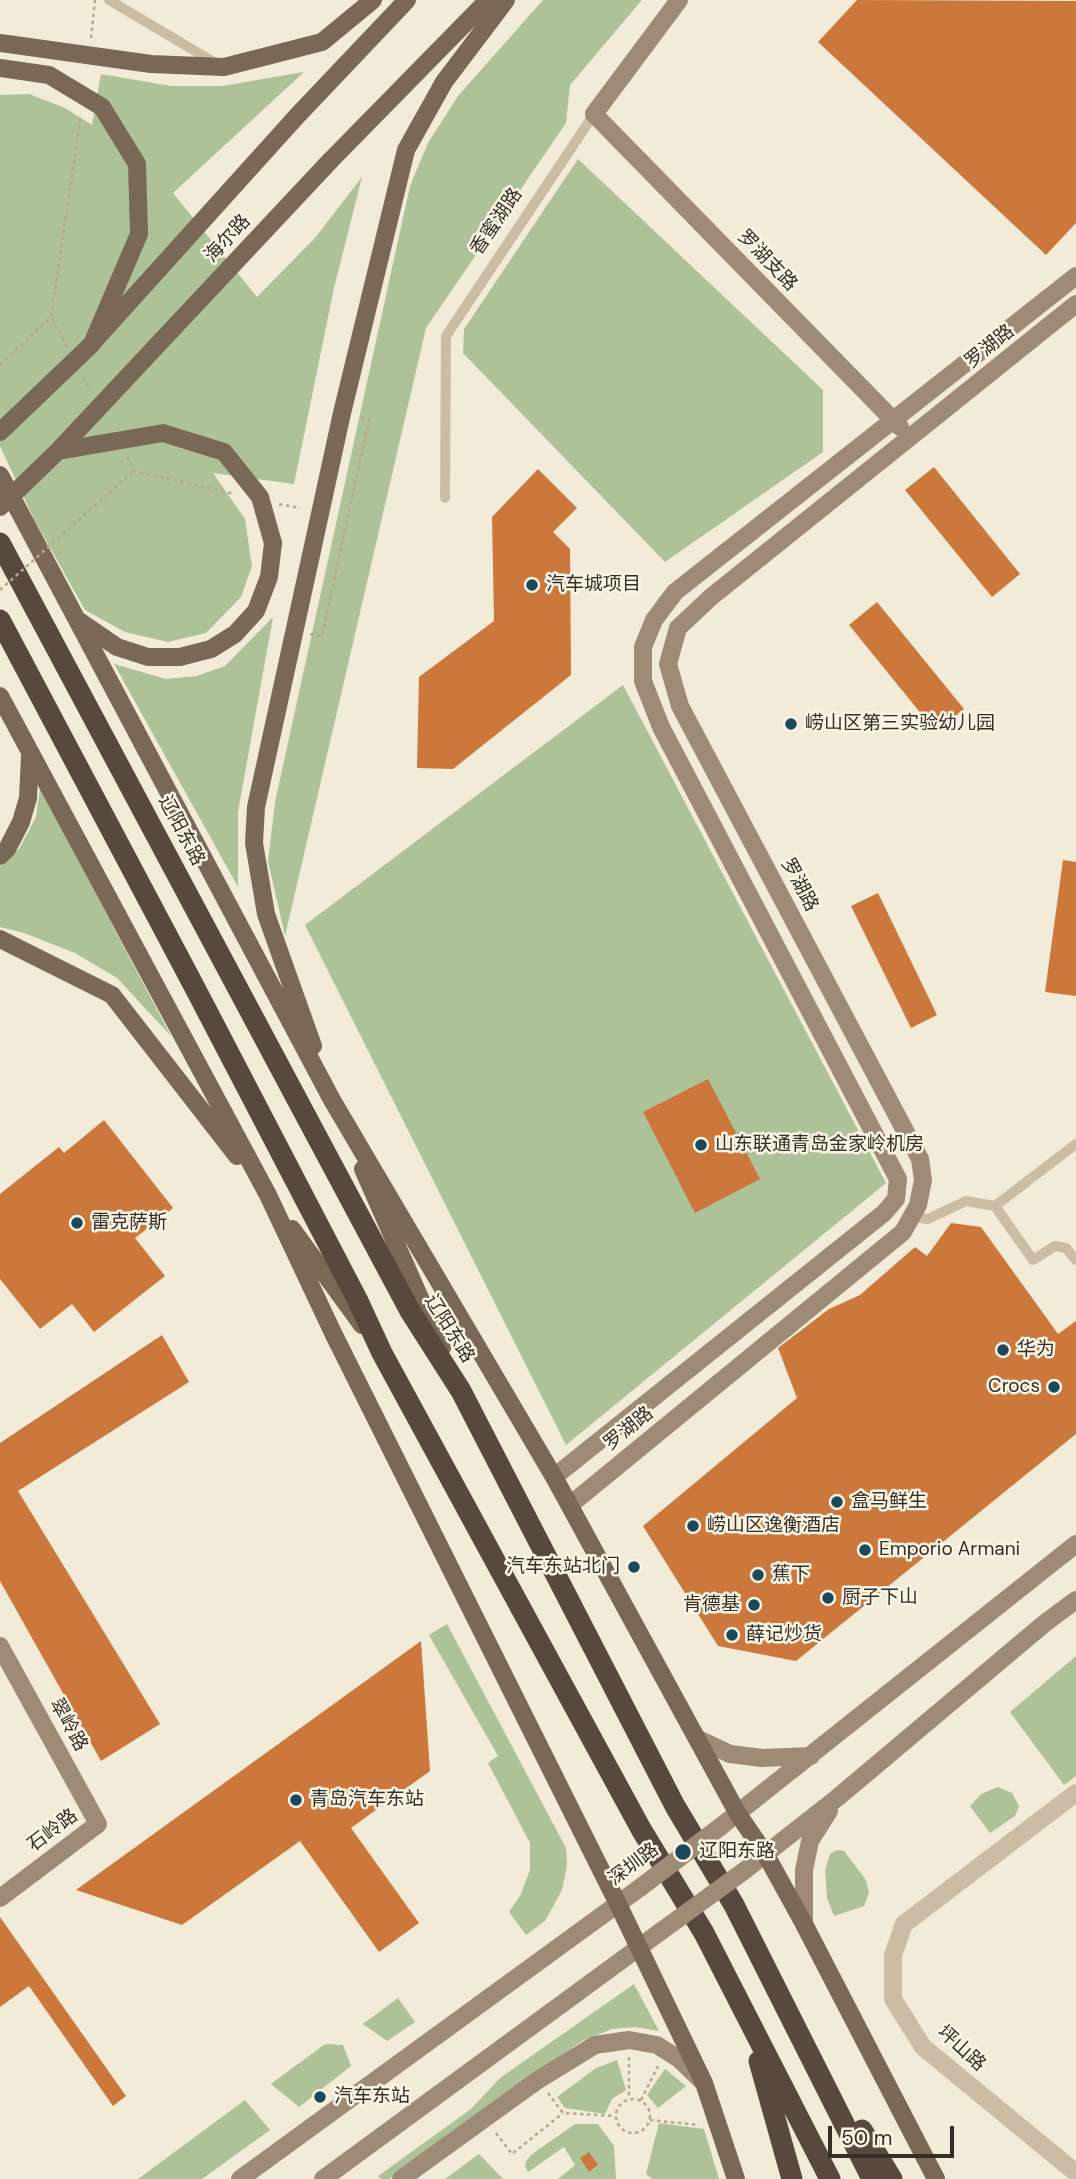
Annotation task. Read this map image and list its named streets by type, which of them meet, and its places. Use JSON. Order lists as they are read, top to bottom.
{
  "streets": {
    "highway": ["辽阳东路"],
    "main road": ["海尔路"],
    "street": [
      "香蜜湖路",
      "罗湖支路",
      "罗湖路",
      "翠岭路",
      "石岭路",
      "深圳路",
      "坪山路"
    ]
  },
  "crossings": [
    ["香蜜湖路", "罗湖支路"],
    ["罗湖支路", "罗湖路"],
    ["罗湖路", "辽阳东路"],
    ["辽阳东路", "深圳路"],
    ["翠岭路", "石岭路"]
  ],
  "places": [
    "汽车城项目",
    "崂山区第三实验幼儿园",
    "山东联通青岛金家岭机房",
    "雷克萨斯",
    "华为",
    "Crocs",
    "盒马鲜生",
    "崂山区逸衡酒店",
    "Emporio Armani",
    "汽车东站北门",
    "蕉下",
    "厨子下山",
    "肯德基",
    "薛记炒货",
    "青岛汽车东站",
    "辽阳东路",
    "汽车东站"
  ],
  "scale_bar": "50 m"
}
